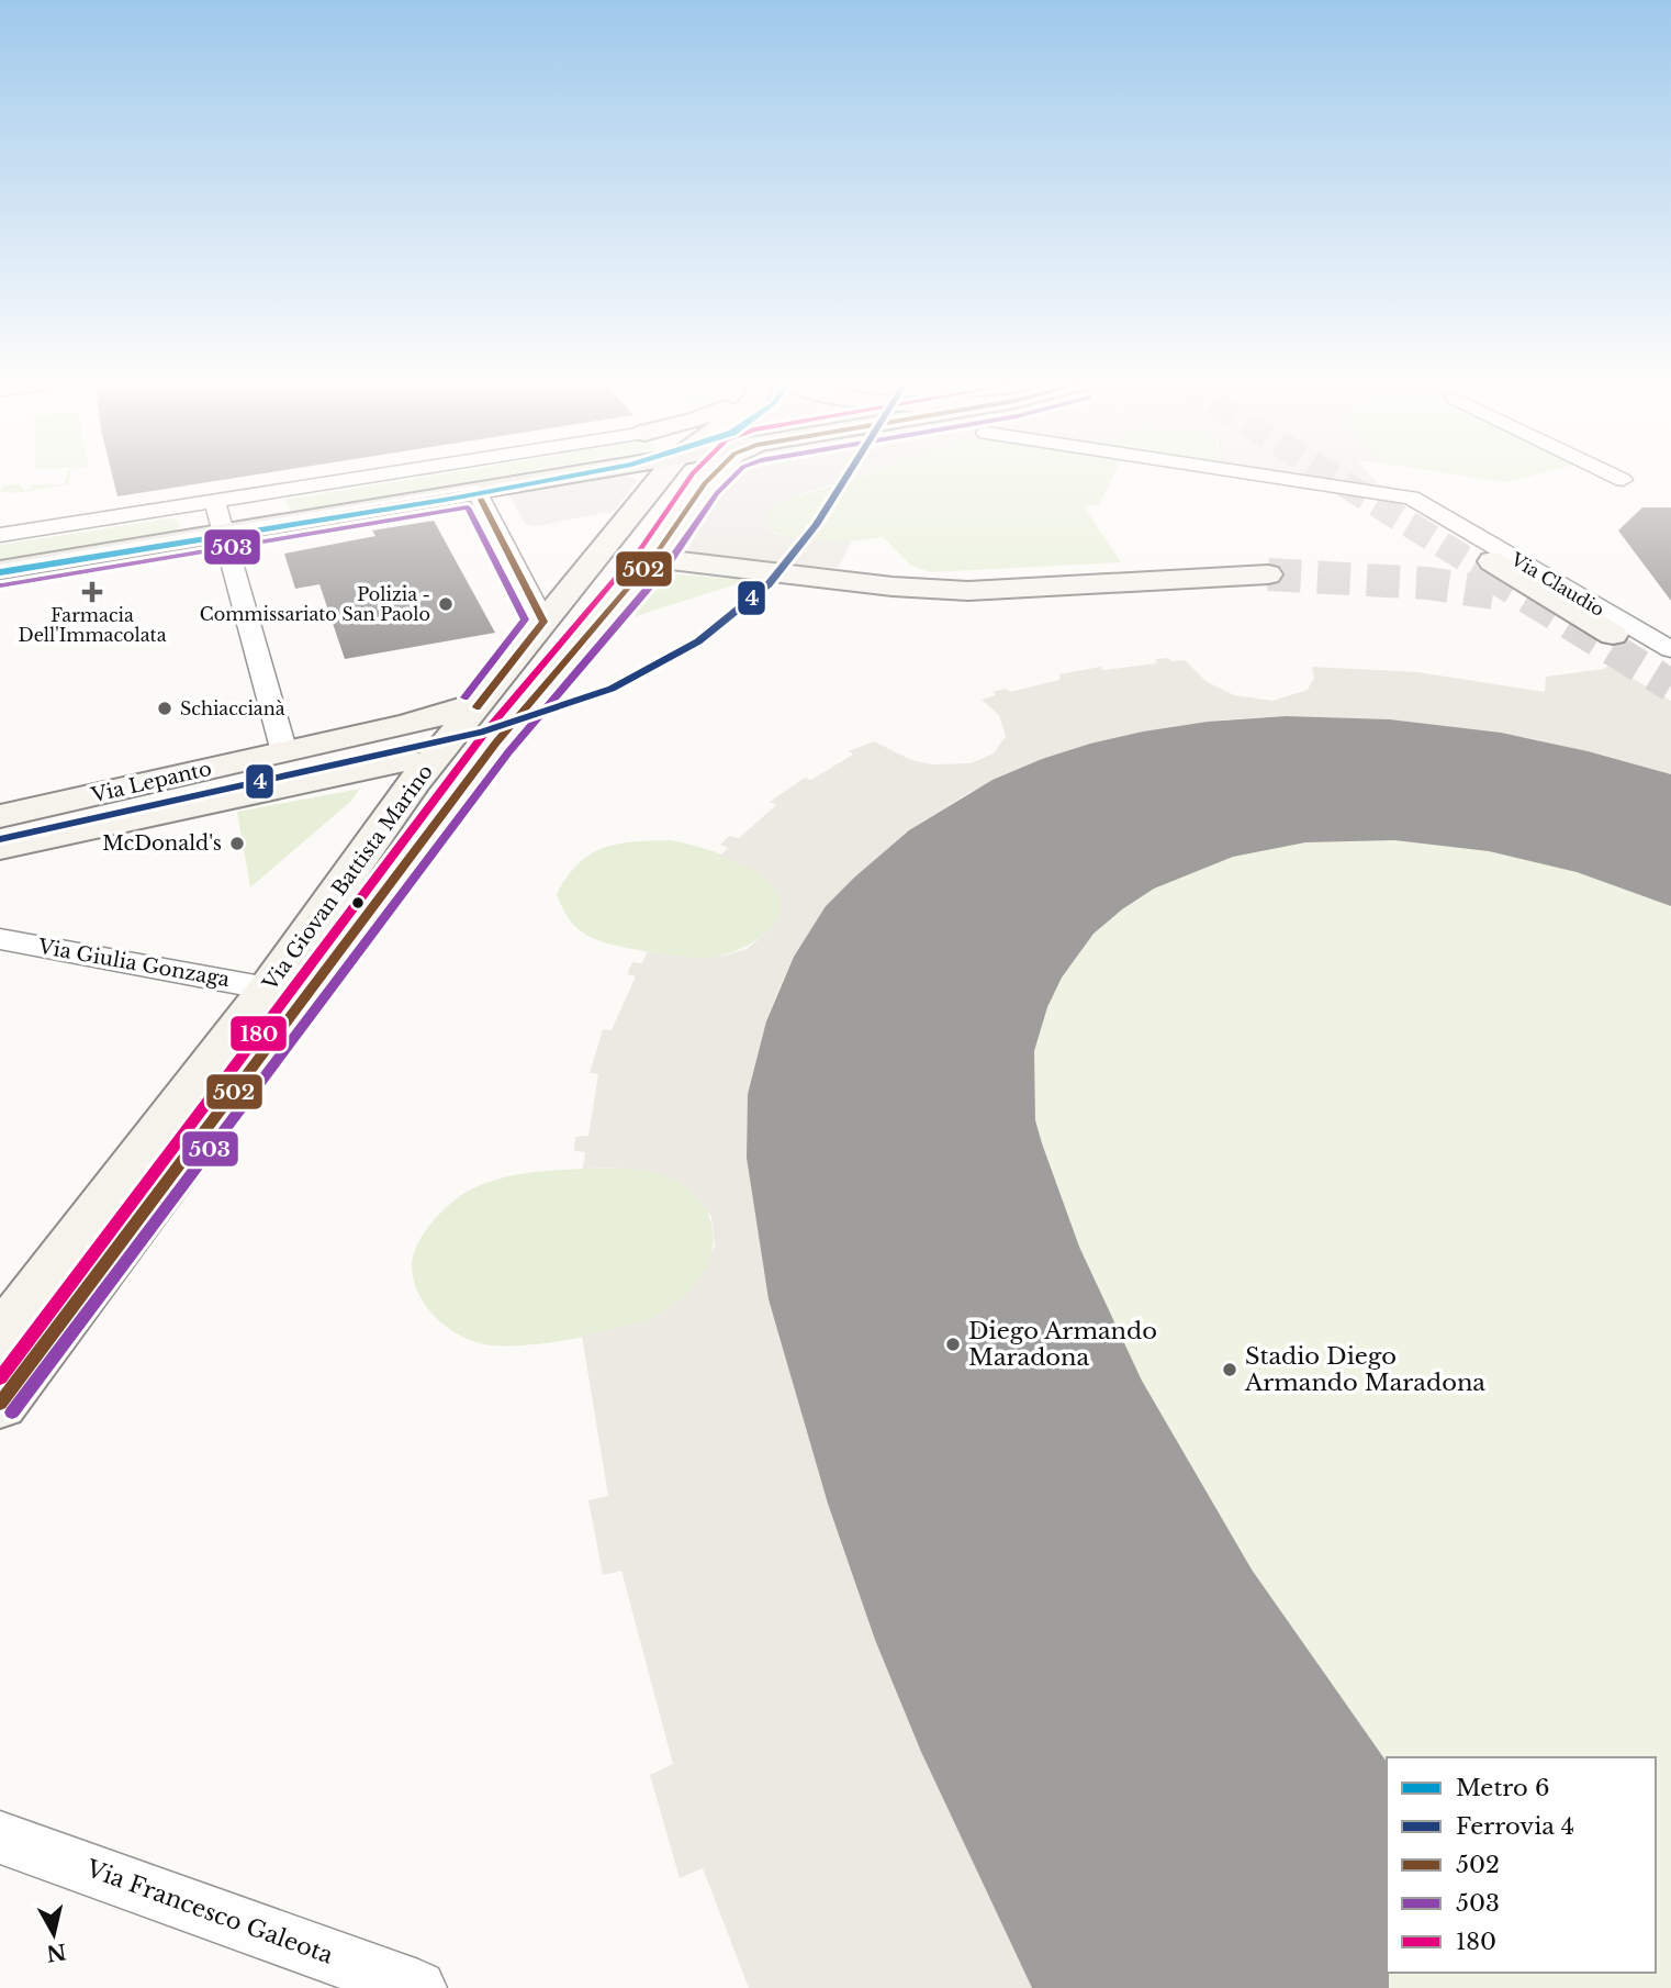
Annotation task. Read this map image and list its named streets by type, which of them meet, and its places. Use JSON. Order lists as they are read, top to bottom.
{
  "streets": {
    "main road": ["Via Claudio", "Via Lepanto", "Via Giovan Battista Marino"],
    "street": ["Via Giulia Gonzaga", "Via Francesco Galeota"]
  },
  "crossings": [
    ["Via Lepanto", "Via Giovan Battista Marino"],
    ["Via Giovan Battista Marino", "Via Giulia Gonzaga"]
  ],
  "places": {
    "health": ["Farmacia Dell'Immacolata"],
    "other": [
      "Polizia - Commissariato San Paolo",
      "Schiaccianà",
      "McDonald's",
      "Diego Armando Maradona",
      "Stadio Diego Armando Maradona"
    ]
  },
  "lines": [
    "metro line 6",
    "rail line 4",
    "transit line 502",
    "transit line 503",
    "transit line 180"
  ],
  "legend": [
    "Metro 6",
    "Ferrovia 4",
    "502",
    "503",
    "180"
  ],
  "north": "bottom"
}
